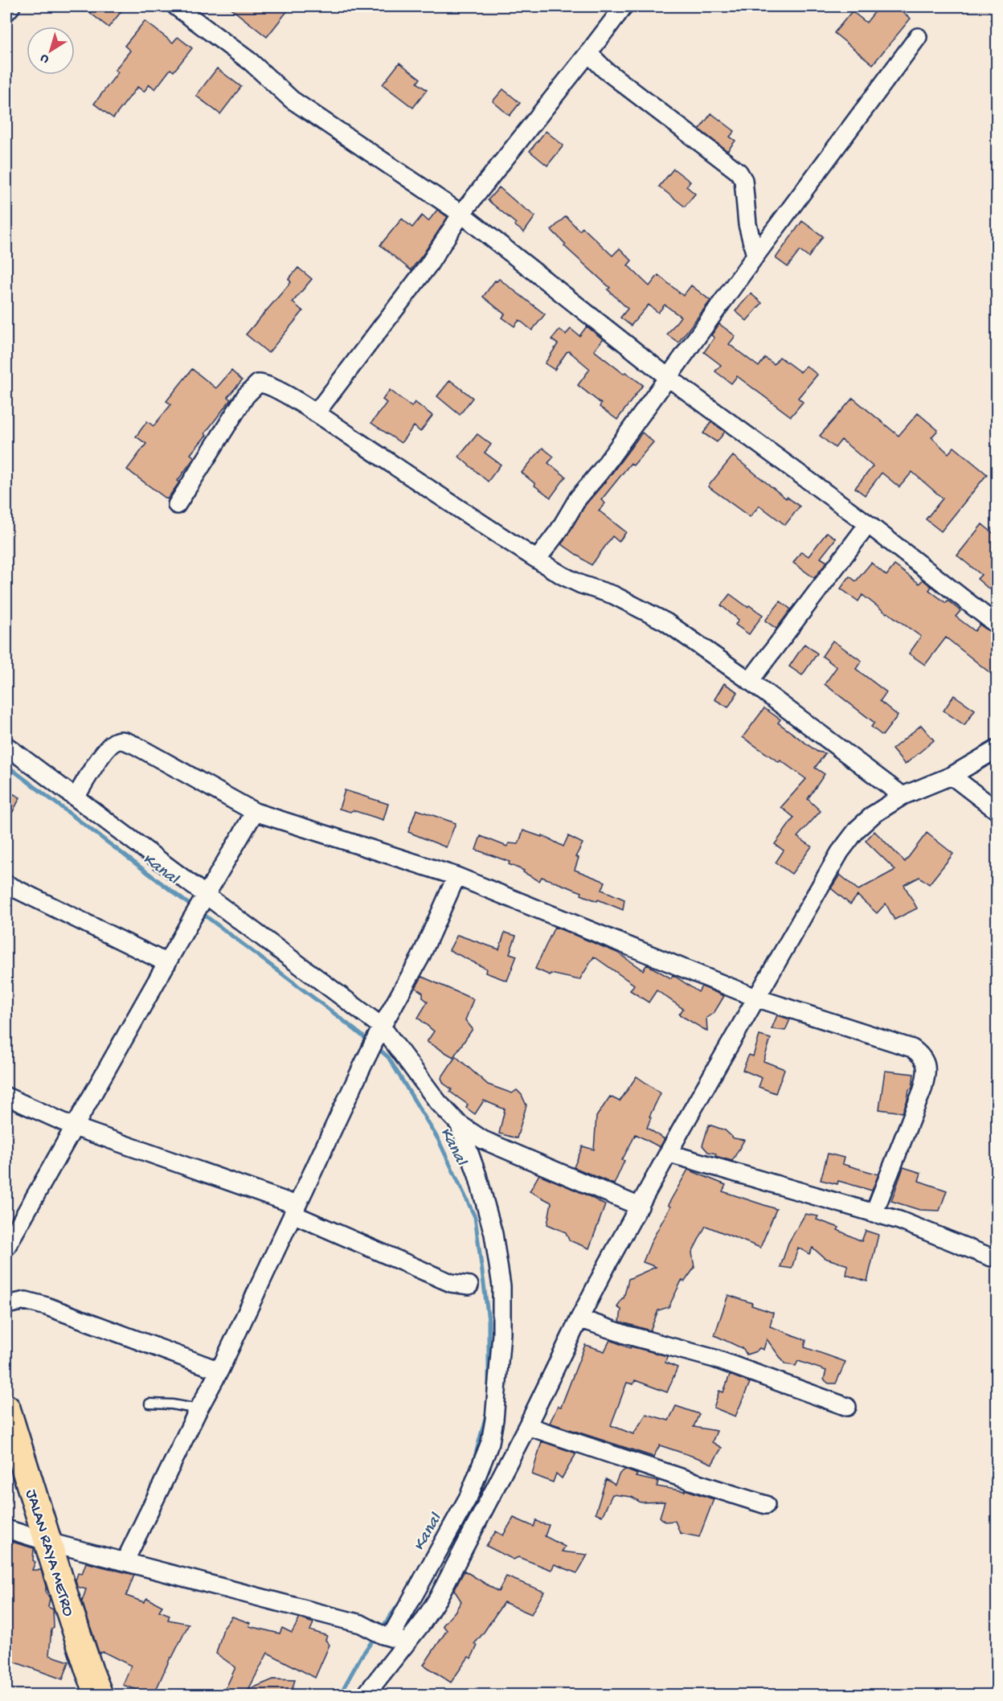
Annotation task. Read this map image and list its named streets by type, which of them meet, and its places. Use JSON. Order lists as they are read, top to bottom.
{
  "streets": {
    "highway": ["JALAN RAYA METRO"]
  },
  "water": ["Kanal"],
  "north": "bottom left"
}
